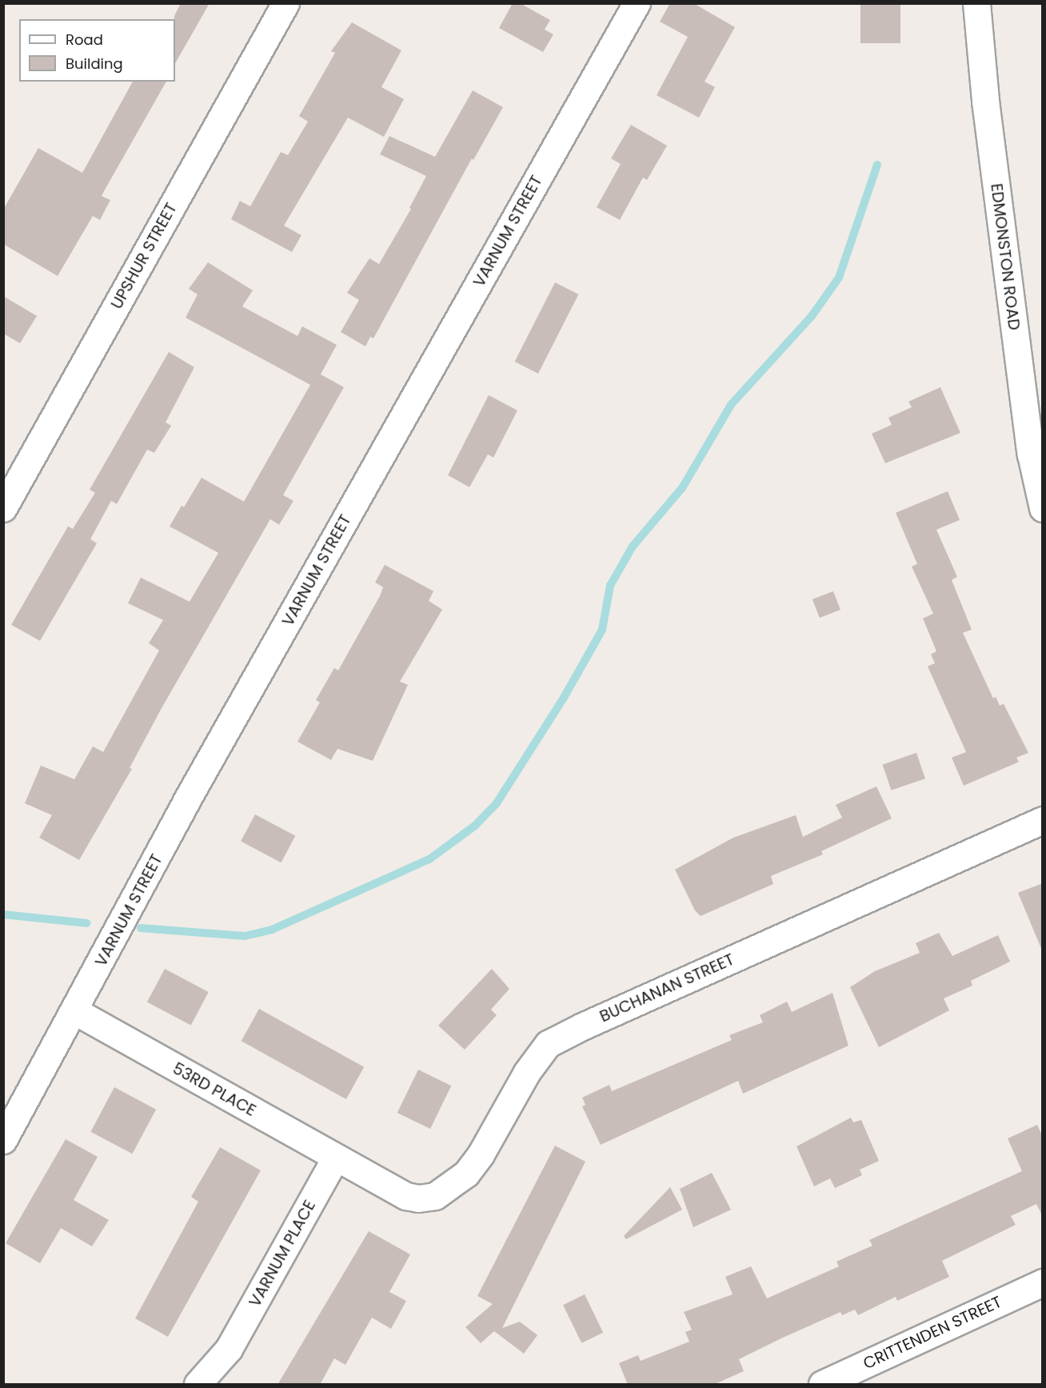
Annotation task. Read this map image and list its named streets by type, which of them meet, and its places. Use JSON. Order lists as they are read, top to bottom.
{
  "streets": {
    "street": [
      "VARNUM STREET",
      "UPSHUR STREET",
      "EDMONSTON ROAD",
      "BUCHANAN STREET",
      "53RD PLACE",
      "VARNUM PLACE",
      "CRITTENDEN STREET"
    ]
  },
  "crossings": [
    ["VARNUM STREET", "53RD PLACE"],
    ["BUCHANAN STREET", "53RD PLACE"],
    ["BUCHANAN STREET", "VARNUM PLACE"],
    ["53RD PLACE", "VARNUM PLACE"]
  ],
  "legend": ["Road", "Building"]
}
